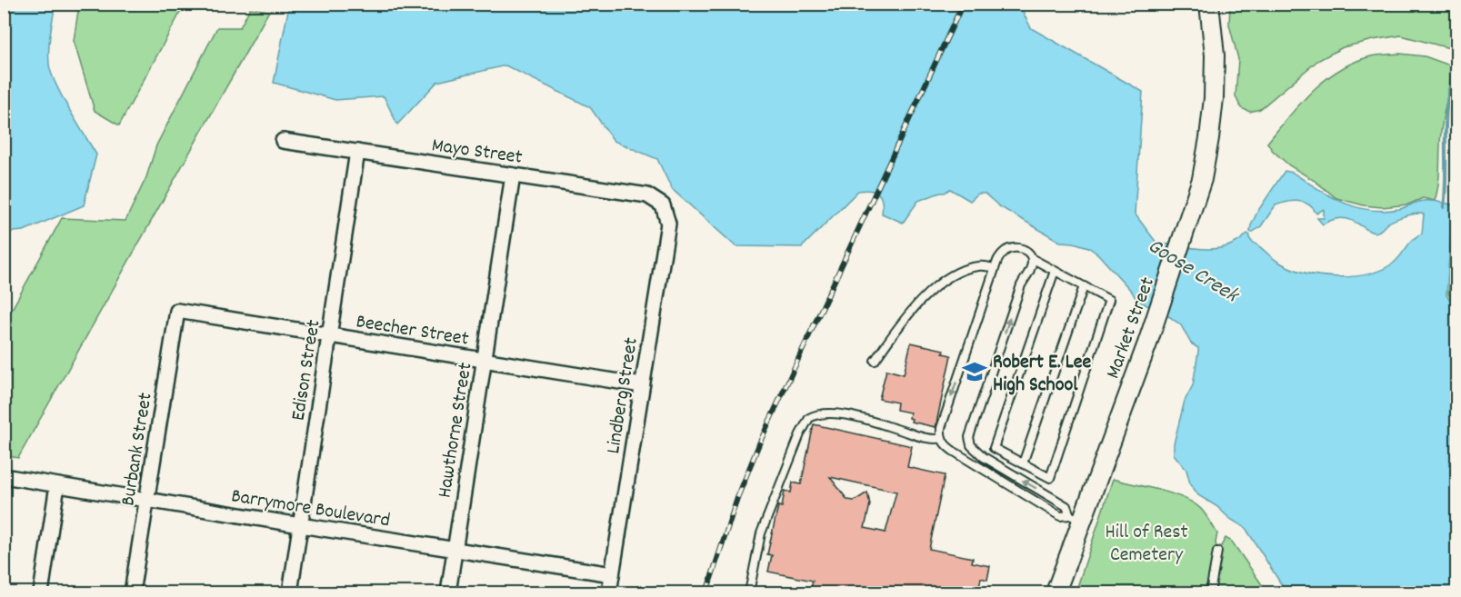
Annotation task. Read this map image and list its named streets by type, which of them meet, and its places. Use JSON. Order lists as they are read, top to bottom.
{
  "streets": {
    "main road": ["Market Street"],
    "street": [
      "Mayo Street",
      "Beecher Street",
      "Edison Street",
      "Lindberg Street",
      "Hawthorne Street",
      "Burbank Street",
      "Barrymore Boulevard"
    ]
  },
  "crossings": [
    ["Mayo Street", "Edison Street"],
    ["Mayo Street", "Lindberg Street"],
    ["Mayo Street", "Hawthorne Street"],
    ["Beecher Street", "Edison Street"],
    ["Beecher Street", "Lindberg Street"],
    ["Beecher Street", "Hawthorne Street"],
    ["Beecher Street", "Burbank Street"],
    ["Edison Street", "Barrymore Boulevard"],
    ["Lindberg Street", "Barrymore Boulevard"],
    ["Hawthorne Street", "Barrymore Boulevard"],
    ["Burbank Street", "Barrymore Boulevard"]
  ],
  "water": ["Goose Creek"],
  "parks": ["Hill of Rest Cemetery"],
  "places": {
    "school or university": ["Robert E. Lee High School"]
  }
}
